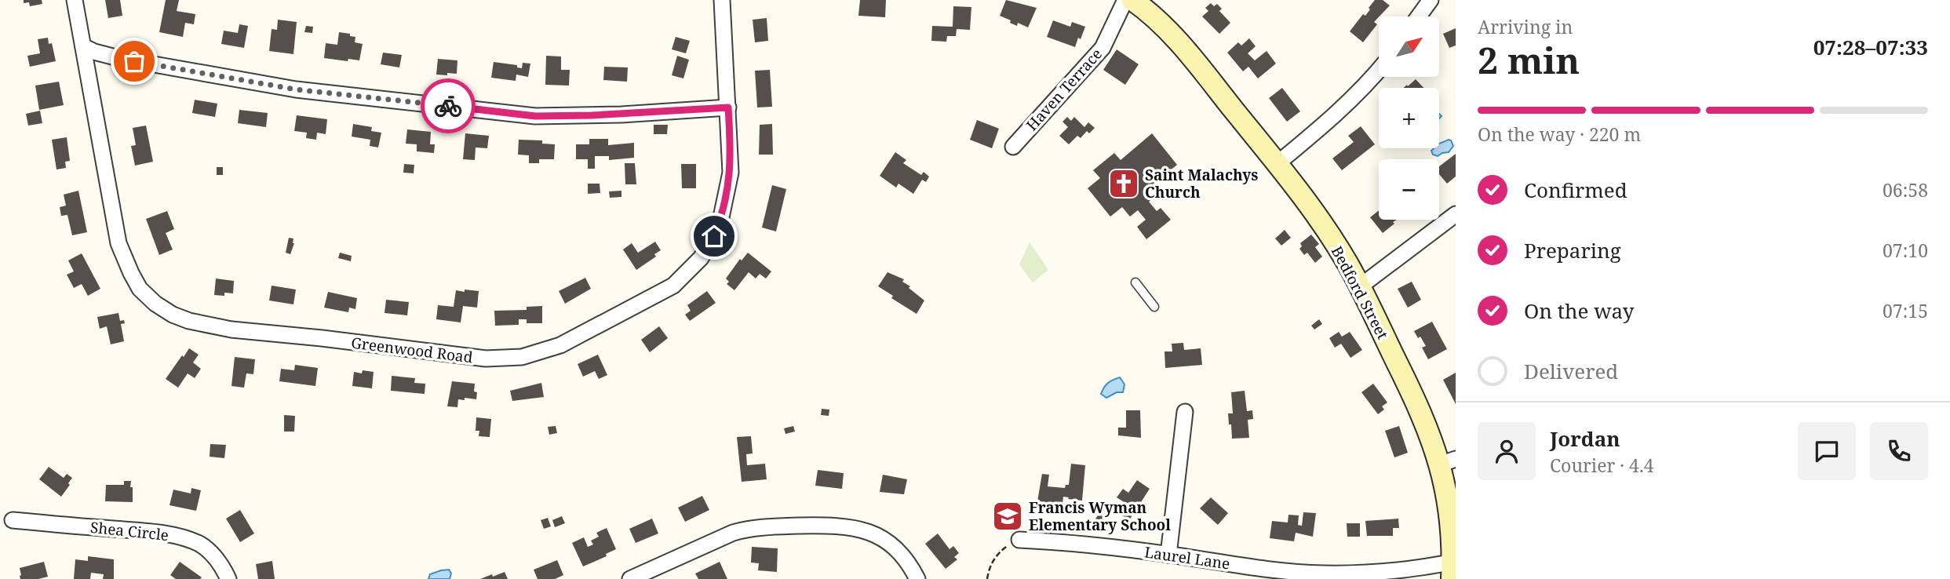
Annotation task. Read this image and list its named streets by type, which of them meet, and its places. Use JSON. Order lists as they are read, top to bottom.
{
  "streets": {
    "main road": ["Bedford Street"],
    "street": [
      "Haven Terrace",
      "Greenwood Road",
      "Shea Circle",
      "Laurel Lane"
    ]
  },
  "crossings": [
    ["Bedford Street", "Laurel Lane"]
  ],
  "places": {
    "church": ["Saint Malachys Church"],
    "school or university": ["Francis Wyman Elementary School"]
  },
  "north": "top right",
  "page": {
    "heading": ["2 min", "Arriving in", "07:28–07:33"],
    "panel": ["Jordan", "Courier · 4.4"],
    "map_buttons": ["+", "−"],
    "bar": "On the way · 220 m",
    "list": [
      ["Confirmed", "06:58"],
      ["Preparing", "07:10"],
      ["On the way", "07:15"],
      "Delivered"
    ]
  }
}
